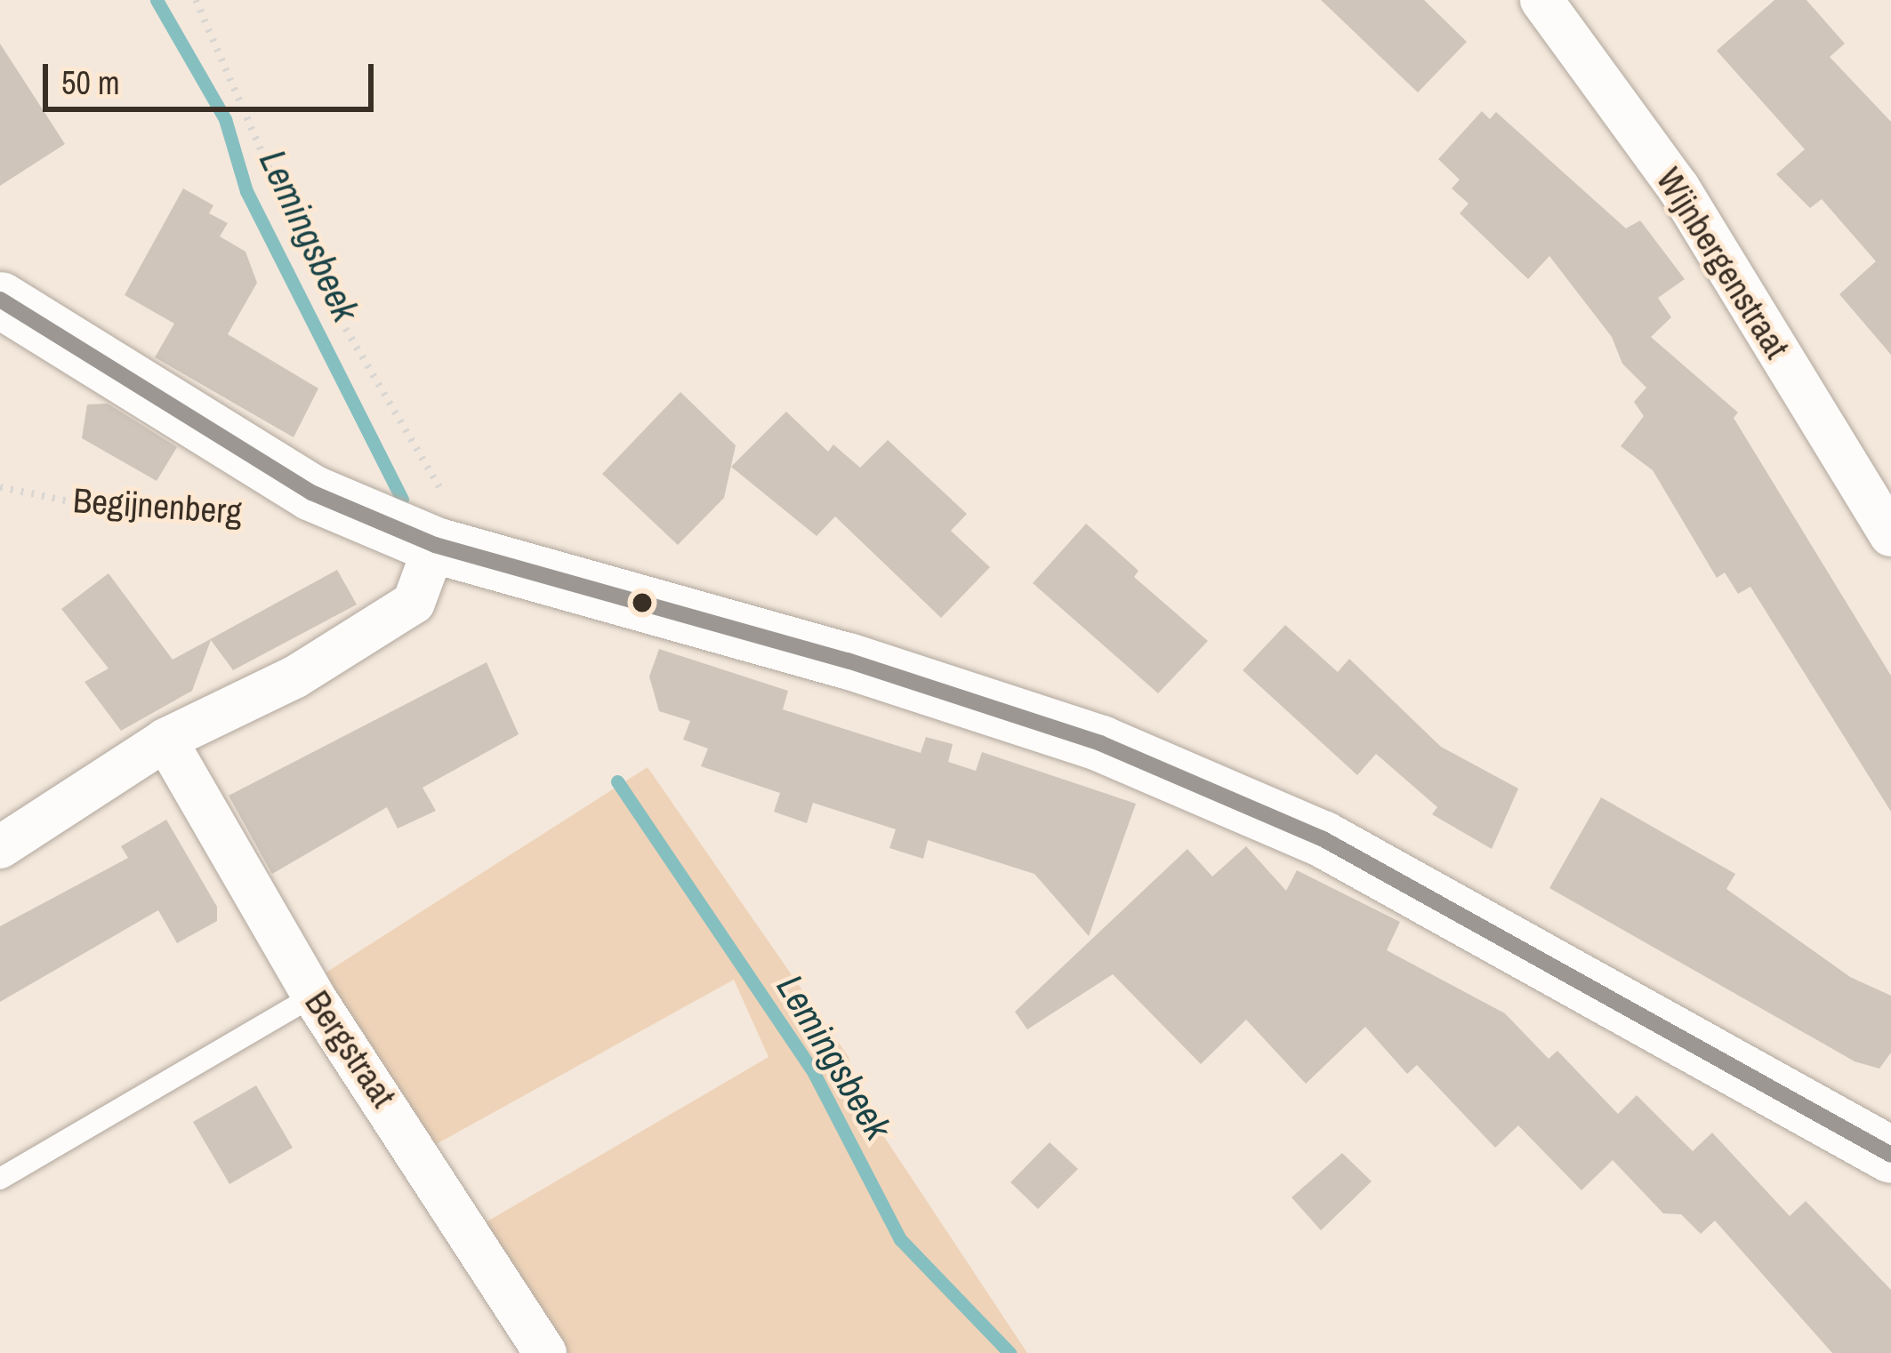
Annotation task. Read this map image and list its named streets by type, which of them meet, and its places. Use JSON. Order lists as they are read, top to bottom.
{
  "streets": {
    "street": ["Wijnbergenstraat", "Bergstraat"],
    "path": ["Begijnenberg"]
  },
  "water": ["Lemingsbeek"],
  "scale_bar": "50 m"
}
